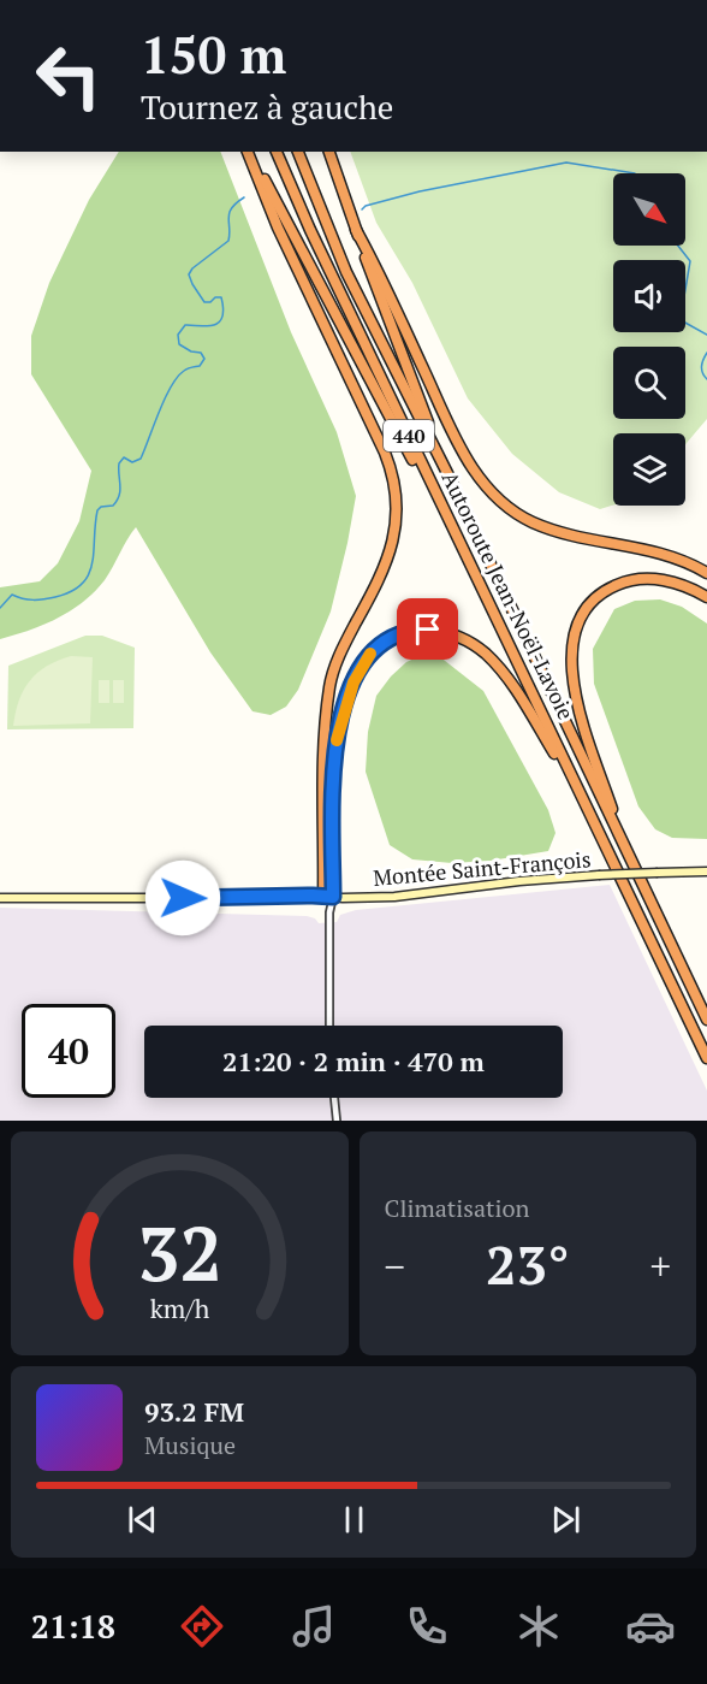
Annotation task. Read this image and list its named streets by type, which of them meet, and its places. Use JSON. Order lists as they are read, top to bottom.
{
  "streets": {
    "highway": ["440", "Autoroute Jean-Noël-Lavoie"],
    "street": ["Montée Saint-François"]
  },
  "north": "bottom right",
  "page": {
    "turn": ["150 m", "Tournez à gauche"],
    "limit": "40",
    "trip": "21:20 · 2 min · 470 m",
    "tile": "Climatisation",
    "heat": ["−", "23°", "+"],
    "song": ["93.2 FM", "Musique"],
    "tabs": "21:18",
    "gauge": ["32", "km/h"]
  }
}
